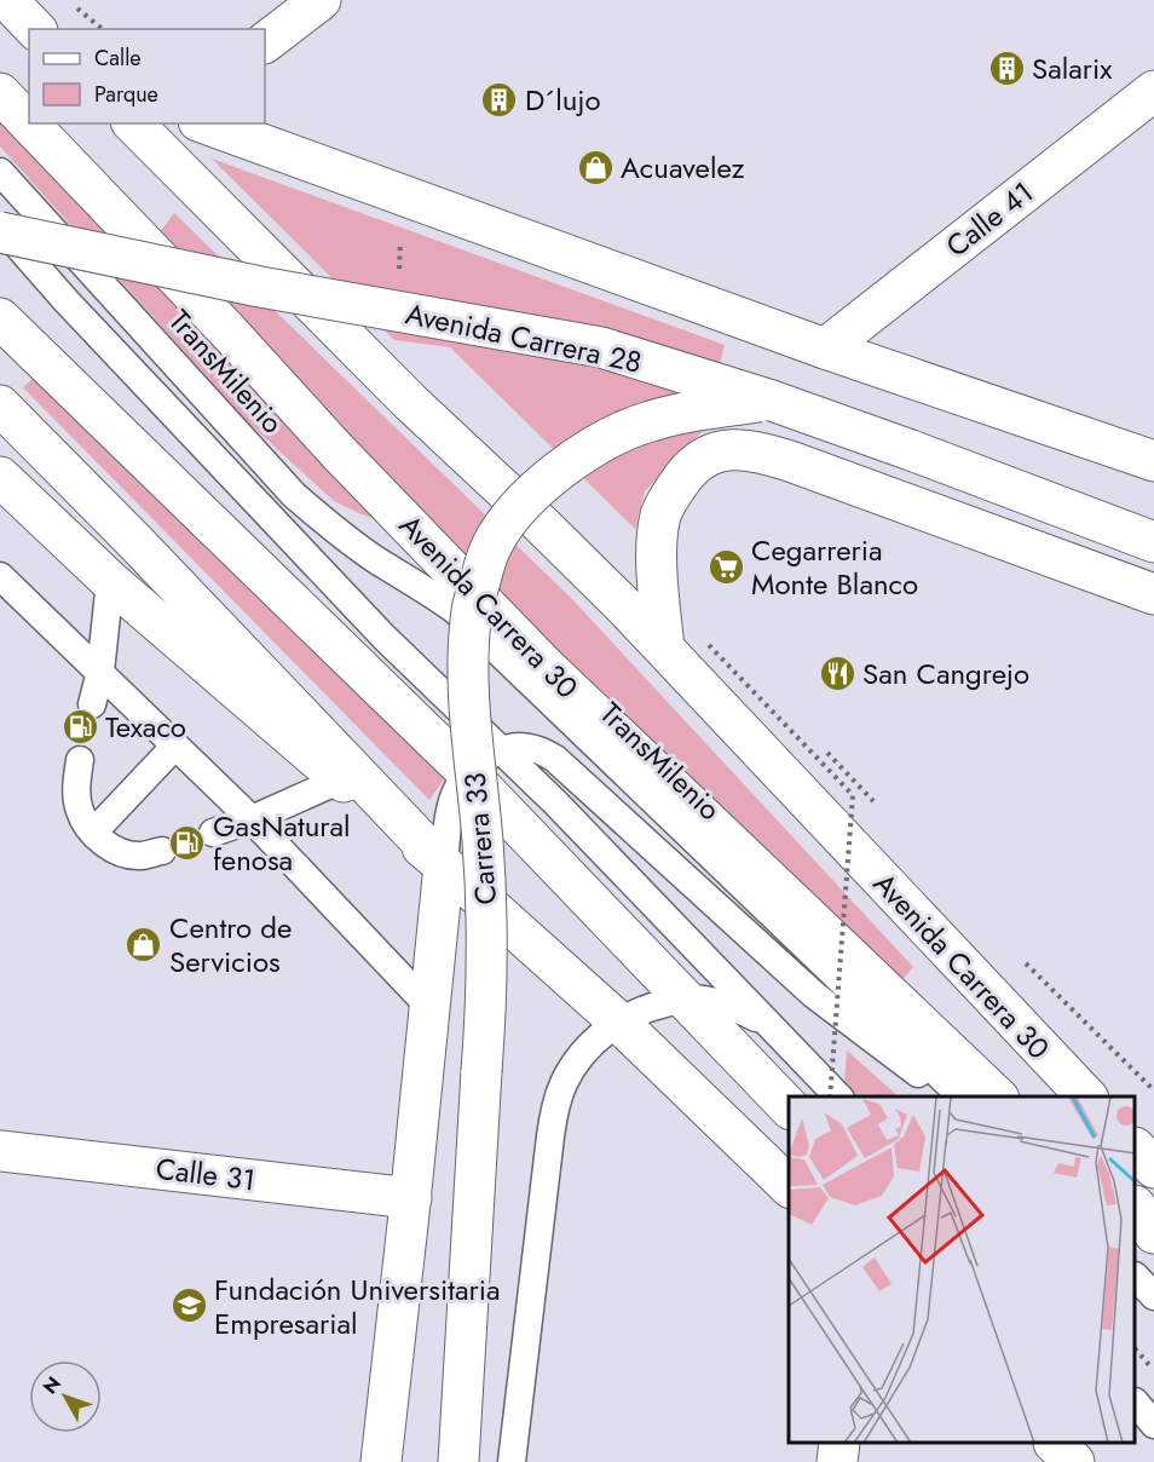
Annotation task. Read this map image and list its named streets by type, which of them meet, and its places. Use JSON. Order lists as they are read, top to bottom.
{
  "streets": {
    "main road": [
      "Calle 41",
      "Avenida Carrera 28",
      "Avenida Carrera 30",
      "Carrera 33",
      "Calle 31"
    ],
    "lane": ["TransMilenio"]
  },
  "crossings": [
    ["Avenida Carrera 28", "Carrera 33"],
    ["Carrera 33", "Calle 31"]
  ],
  "places": {
    "building": ["Salarix", "D´lujo"],
    "shop": ["Acuavelez", "Centro de Servicios"],
    "supermarket": ["Cegarreria Monte Blanco"],
    "restaurant": ["San Cangrejo"],
    "fuel station": ["Texaco", "GasNatural fenosa"],
    "school or university": ["Fundación Universitaria Empresarial"]
  },
  "legend": ["Calle", "Parque"],
  "north": "top left"
}
